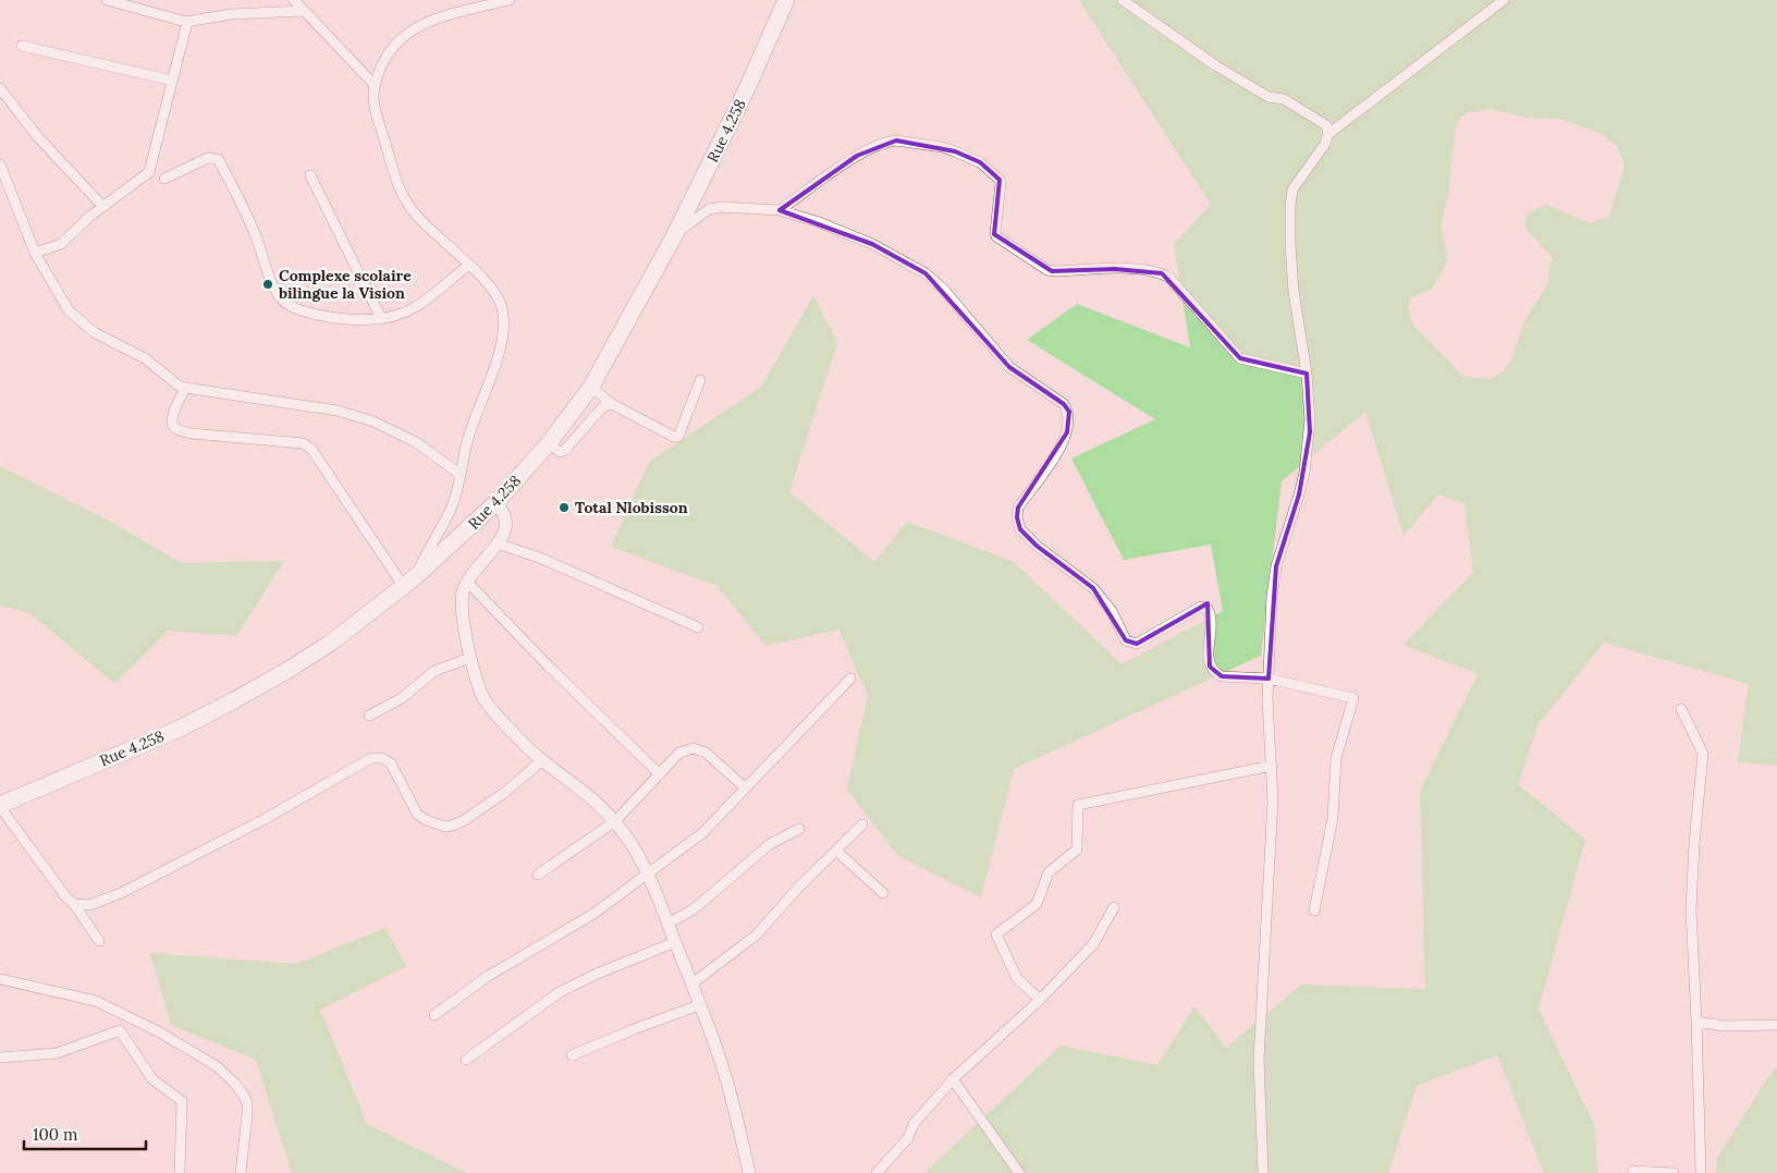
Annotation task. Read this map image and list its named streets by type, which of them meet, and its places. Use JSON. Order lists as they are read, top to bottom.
{
  "streets": {
    "highway": ["Rue 4.258"]
  },
  "places": ["Complexe scolaire bilingue la Vision", "Total Nlobisson"],
  "scale_bar": "100 m"
}
